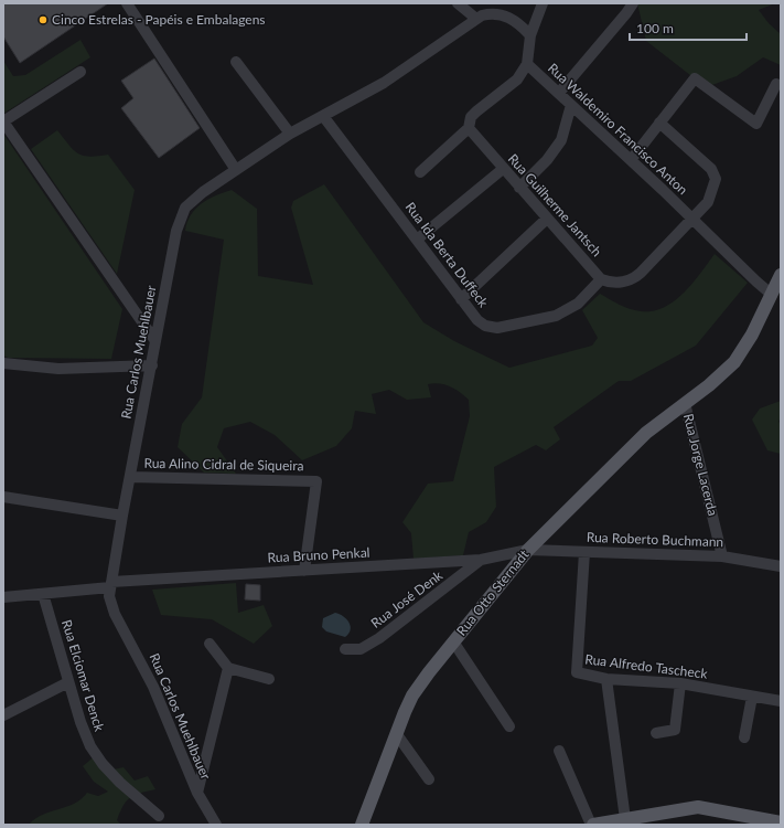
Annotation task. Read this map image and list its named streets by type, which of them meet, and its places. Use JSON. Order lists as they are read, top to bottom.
{
  "streets": {
    "main road": ["Rua Jorge Lacerda", "Rua Otto Sternadt"],
    "street": [
      "Rua Waldemiro Francisco Anton",
      "Rua Guilherme Jantsch",
      "Rua Ida Berta Duffeck",
      "Rua Carlos Muehlbauer",
      "Rua Alino Cidral de Siqueira",
      "Rua Roberto Buchmann",
      "Rua Bruno Penkal",
      "Rua José Denk",
      "Rua Alfredo Tascheck",
      "Rua Elciomar Denck"
    ]
  },
  "crossings": [
    ["Rua Waldemiro Francisco Anton", "Rua Jorge Lacerda"],
    ["Rua Guilherme Jantsch", "Rua Ida Berta Duffeck"],
    ["Rua Ida Berta Duffeck", "Rua Carlos Muehlbauer"],
    ["Rua Carlos Muehlbauer", "Rua Alino Cidral de Siqueira"],
    ["Rua Carlos Muehlbauer", "Rua Bruno Penkal"],
    ["Rua Alino Cidral de Siqueira", "Rua Bruno Penkal"],
    ["Rua Jorge Lacerda", "Rua Roberto Buchmann"],
    ["Rua Jorge Lacerda", "Rua Otto Sternadt"],
    ["Rua Roberto Buchmann", "Rua Bruno Penkal"],
    ["Rua Roberto Buchmann", "Rua Otto Sternadt"],
    ["Rua Roberto Buchmann", "Rua Alfredo Tascheck"],
    ["Rua Bruno Penkal", "Rua Otto Sternadt"],
    ["Rua Bruno Penkal", "Rua José Denk"],
    ["Rua Bruno Penkal", "Rua Elciomar Denck"]
  ],
  "places": ["Cinco Estrelas - Papéis e Embalagens"],
  "scale_bar": "100 m"
}
